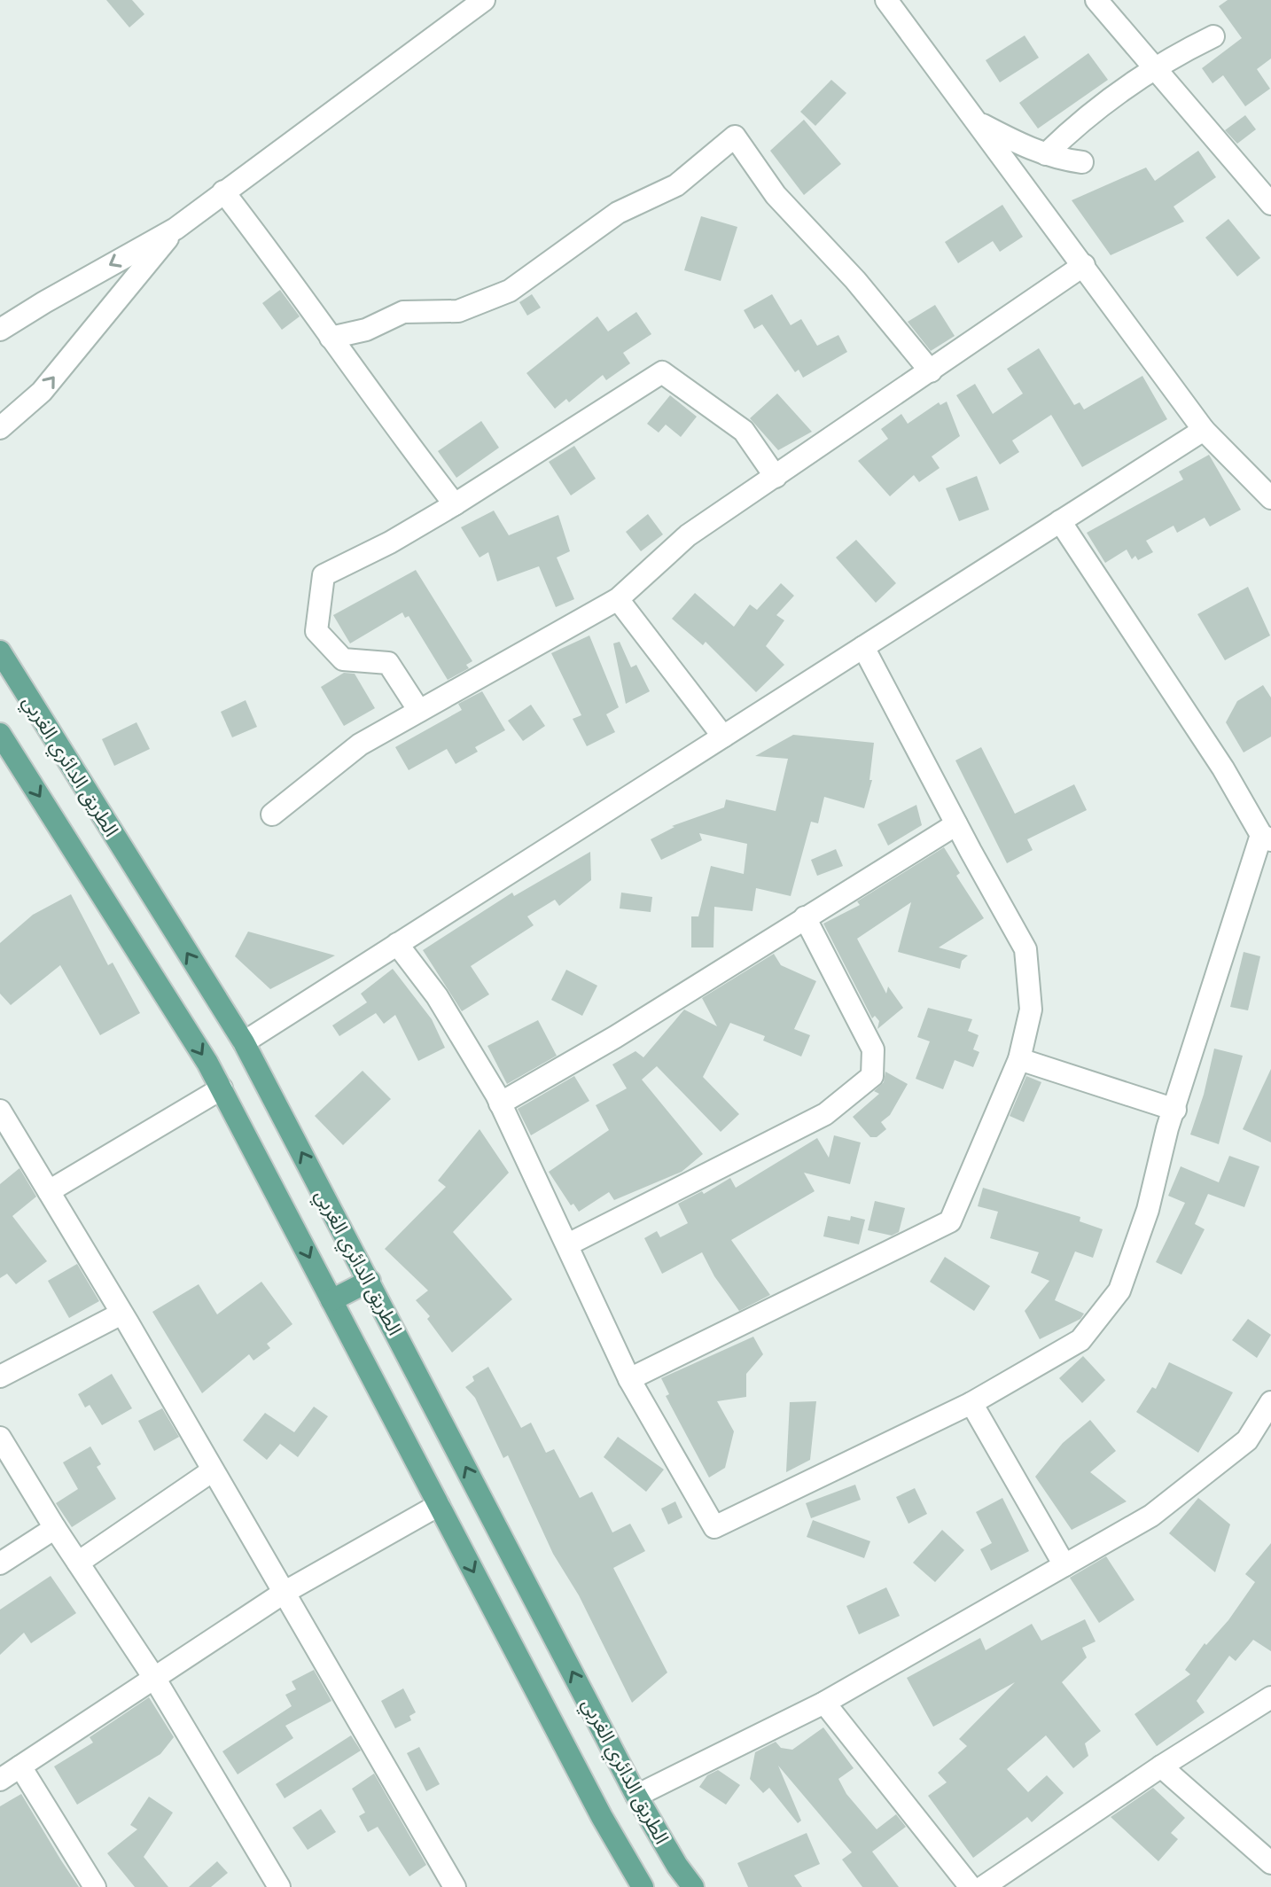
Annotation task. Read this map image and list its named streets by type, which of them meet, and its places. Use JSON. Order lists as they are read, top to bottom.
{
  "streets": {
    "main road": ["الطريق الدائري الغربي"]
  }
}
